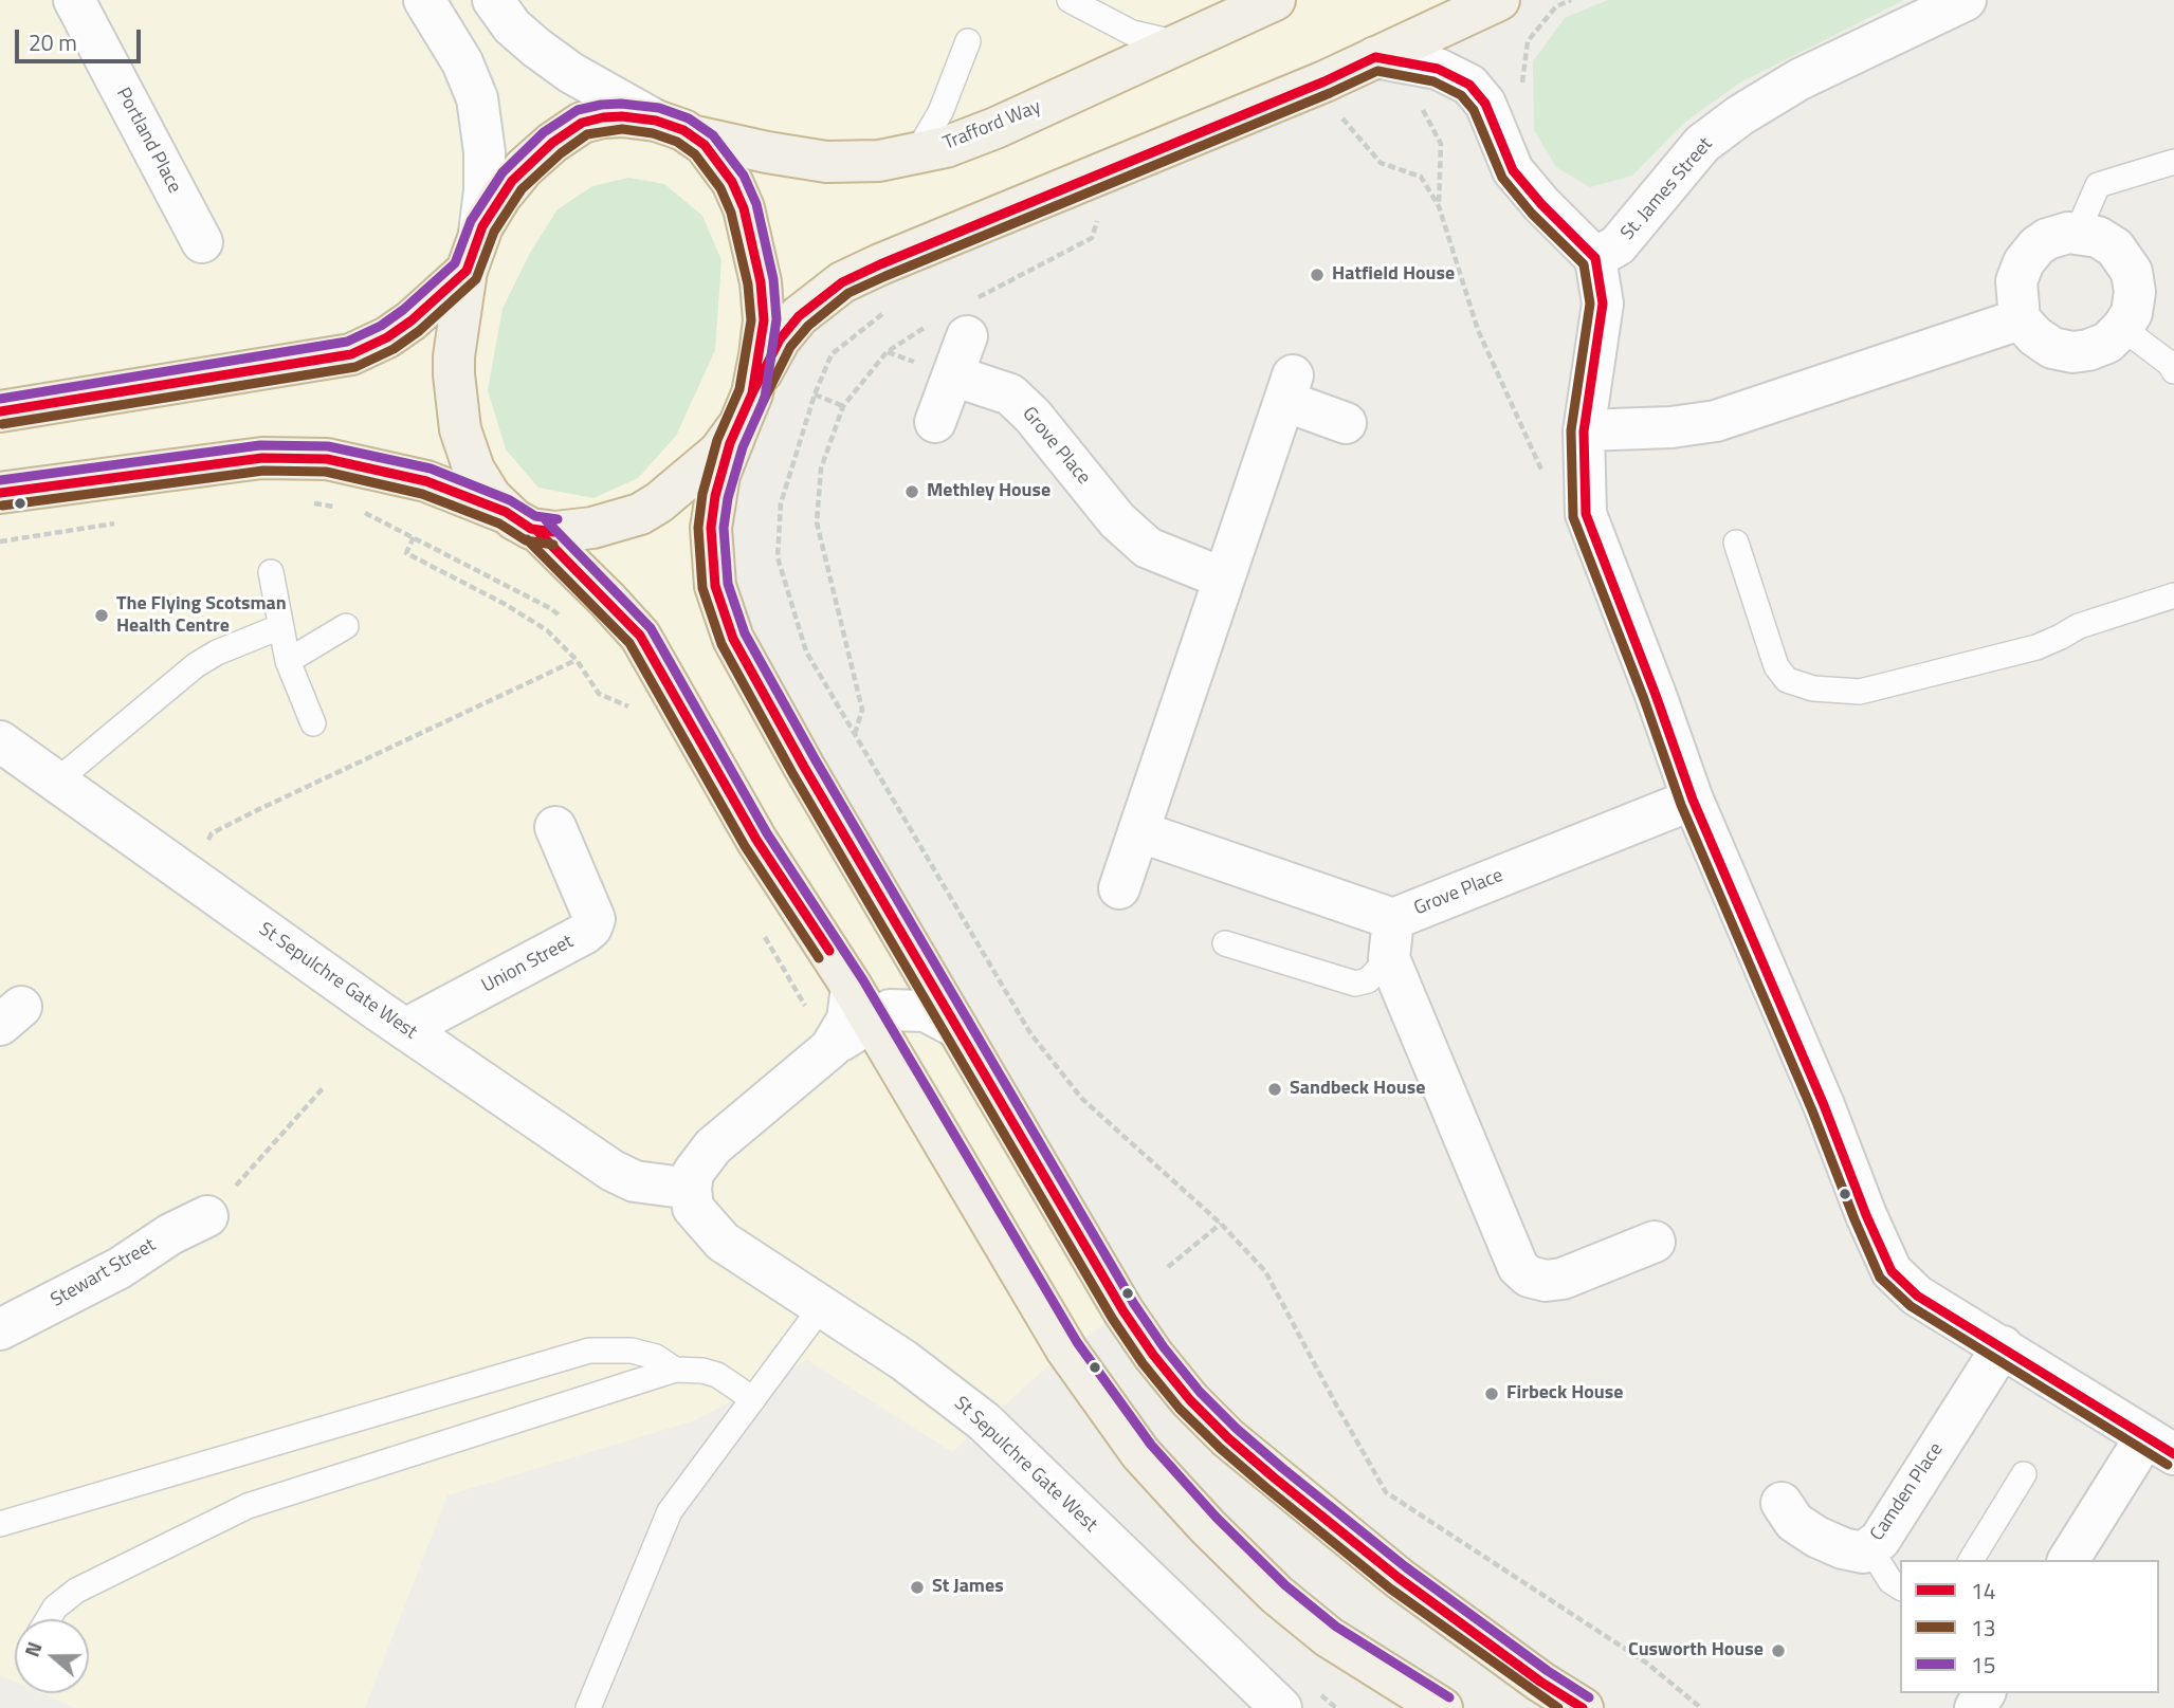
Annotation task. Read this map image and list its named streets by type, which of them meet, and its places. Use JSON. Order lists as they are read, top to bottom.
{
  "streets": {
    "highway": ["Trafford Way"],
    "street": [
      "Portland Place",
      "St. James Street",
      "Grove Place",
      "Union Street",
      "St Sepulchre Gate West",
      "Stewart Street",
      "Camden Place"
    ]
  },
  "crossings": [
    ["Union Street", "St Sepulchre Gate West"]
  ],
  "places": [
    "Hatfield House",
    "Methley House",
    "The Flying Scotsman Health Centre",
    "Sandbeck House",
    "Firbeck House",
    "St James",
    "Cusworth House"
  ],
  "lines": ["transit line 14", "transit line 13", "transit line 15"],
  "legend": ["14", "13", "15"],
  "scale_bar": "20 m",
  "north": "left"
}
